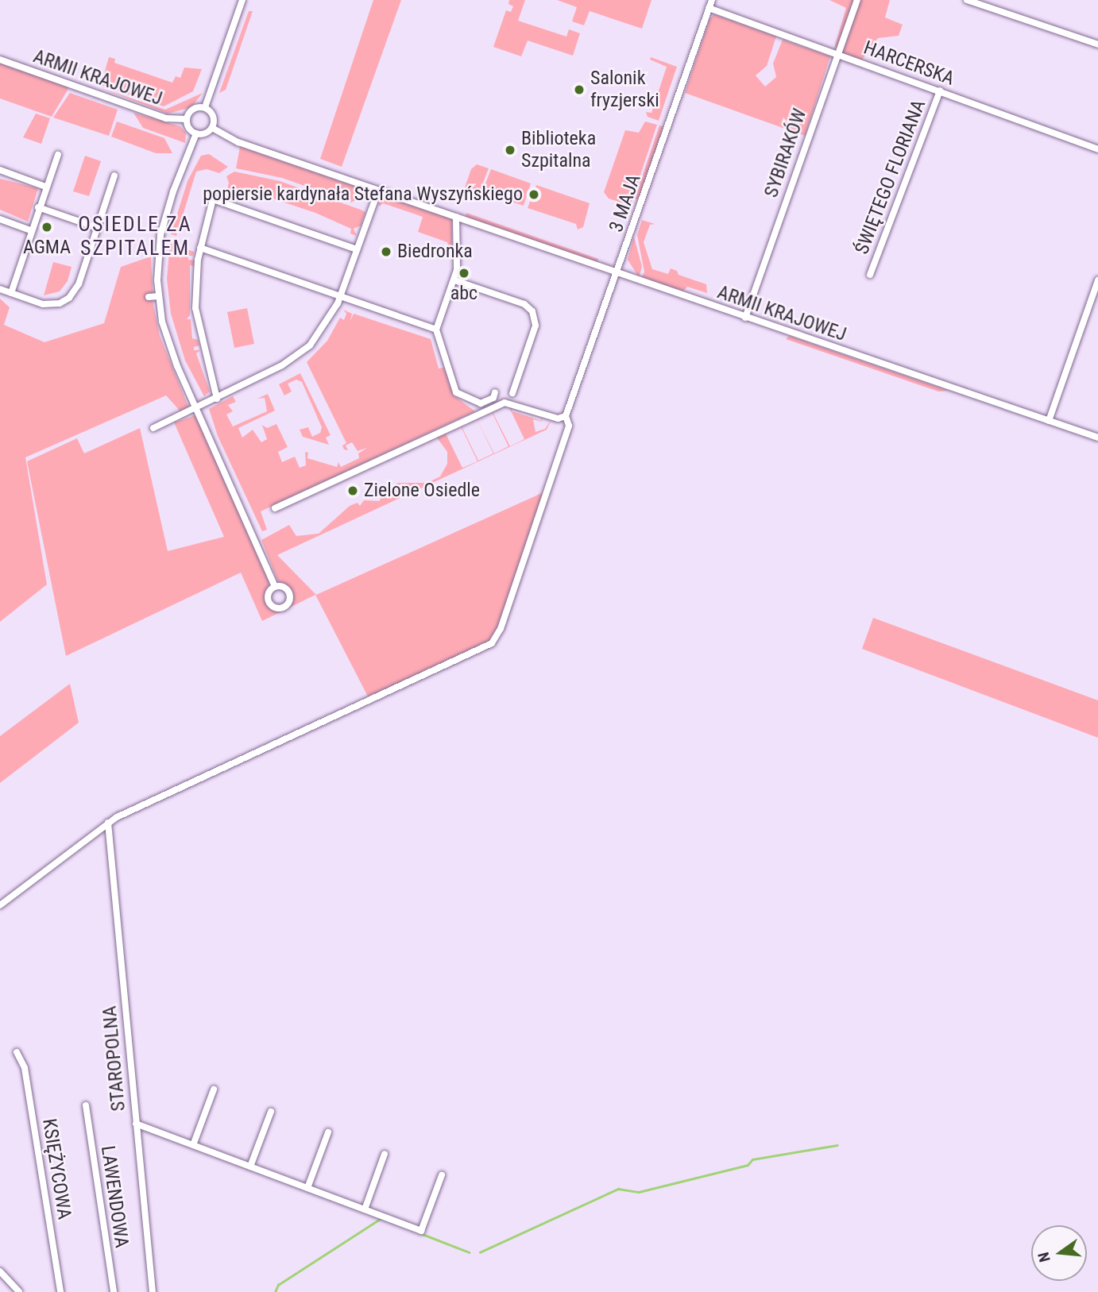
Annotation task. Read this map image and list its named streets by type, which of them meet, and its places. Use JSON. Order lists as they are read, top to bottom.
{
  "streets": {
    "street": [
      "HARCERSKA",
      "ARMII KRAJOWEJ",
      "SYBIRAKÓW",
      "ŚWIĘTEGO FLORIANA",
      "3 MAJA",
      "STAROPOLNA",
      "KSIĘŻYCOWA",
      "LAWENDOWA"
    ]
  },
  "crossings": [
    ["HARCERSKA", "SYBIRAKÓW"],
    ["HARCERSKA", "ŚWIĘTEGO FLORIANA"],
    ["HARCERSKA", "3 MAJA"],
    ["ARMII KRAJOWEJ", "SYBIRAKÓW"],
    ["ARMII KRAJOWEJ", "3 MAJA"],
    ["3 MAJA", "STAROPOLNA"]
  ],
  "districts": ["OSIEDLE ZA SZPITALEM"],
  "places": [
    "Salonik fryzjerski",
    "Biblioteka Szpitalna",
    "popiersie kardynała Stefana Wyszyńskiego",
    "AGMA",
    "Biedronka",
    "abc",
    "Zielone Osiedle"
  ],
  "north": "left"
}
